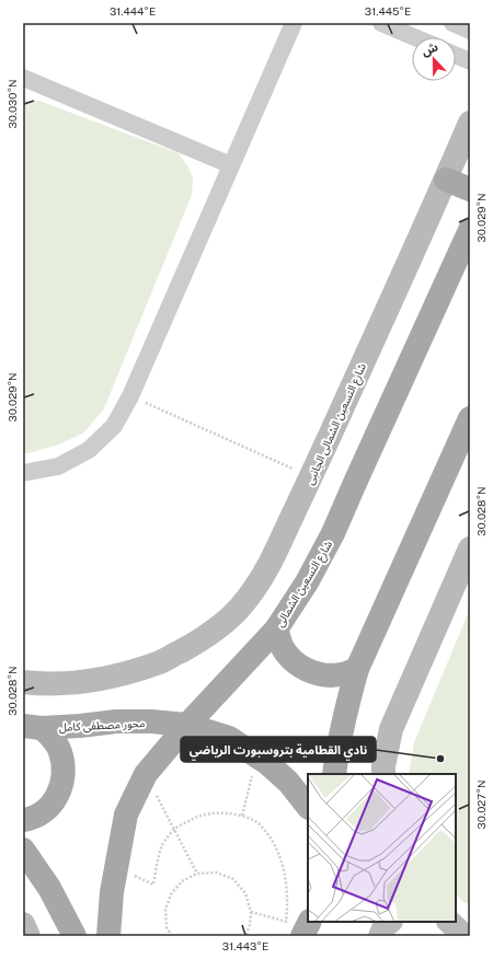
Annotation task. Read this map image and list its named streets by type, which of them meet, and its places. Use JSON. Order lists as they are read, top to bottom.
{
  "streets": {
    "main road": ["شارع التسعين الشمالى", "محور مصطفى كامل"],
    "street": ["شارع التسعين الشمالى الجانبى"]
  },
  "crossings": [
    ["شارع التسعين الشمالى", "محور مصطفى كامل"]
  ],
  "places": ["نادي القطامية بتروسبورت الرياضي"],
  "north": "top",
  "coordinates": [
    "31.444°E",
    "31.445°E",
    "30.030°N",
    "30.029°N",
    "30.028°N",
    "30.027°N",
    "31.443°E"
  ]
}
